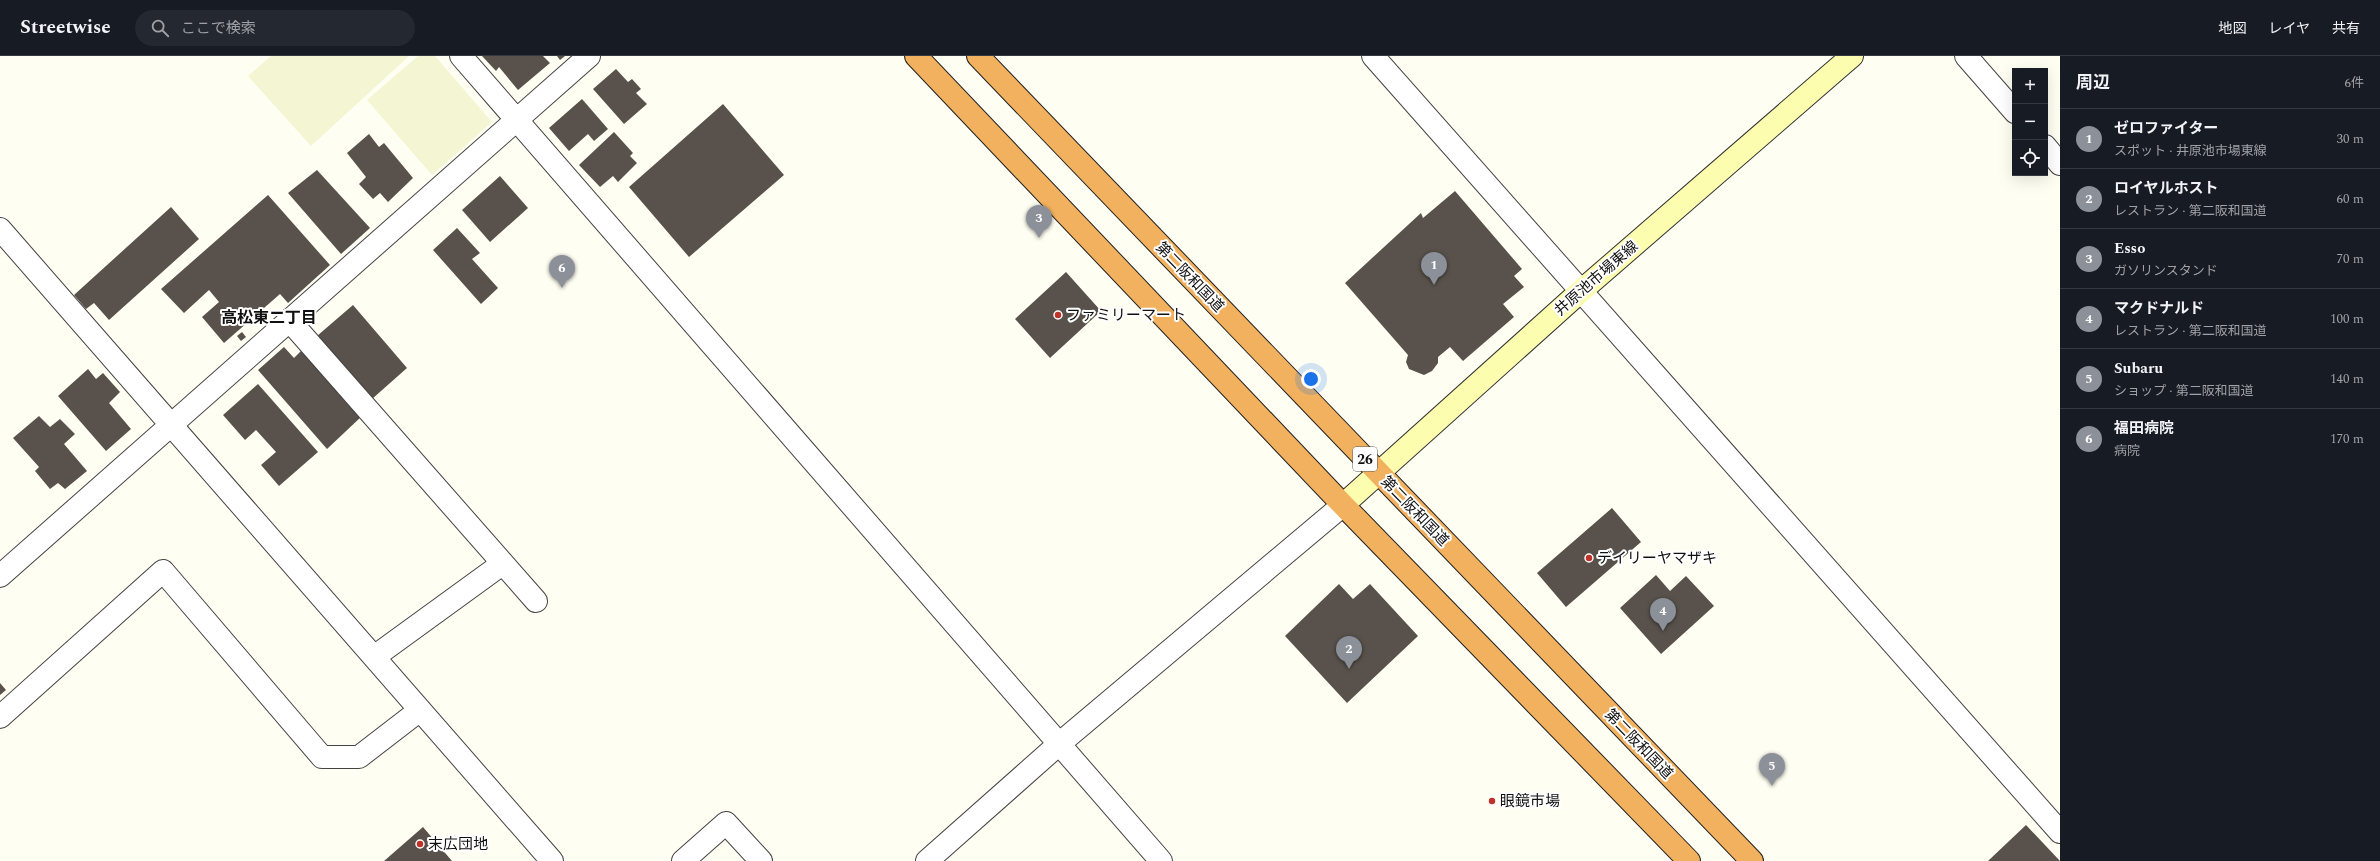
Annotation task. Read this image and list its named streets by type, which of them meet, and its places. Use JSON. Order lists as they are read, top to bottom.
{
  "streets": {
    "highway": ["第二阪和国道", "26"],
    "street": ["井原池市場東線"]
  },
  "crossings": [
    ["第二阪和国道", "井原池市場東線"]
  ],
  "districts": ["高松東二丁目"],
  "places": [
    "ファミリーマート",
    "デイリーヤマザキ",
    "眼鏡市場",
    "末広団地"
  ],
  "page": {
    "header": "Streetwise",
    "search": "ここで検索",
    "nav": ["地図", "レイヤ", "共有"],
    "heading": ["周辺", "6件"],
    "map_buttons": ["+", "−"],
    "list": [
      {
        "mark": "1",
        "name": "ゼロファイター",
        "note": "スポット · 井原池市場東線",
        "value": "30 m"
      },
      {
        "mark": "2",
        "name": "ロイヤルホスト",
        "note": "レストラン · 第二阪和国道",
        "value": "60 m"
      },
      {
        "mark": "3",
        "name": "Esso",
        "note": "ガソリンスタンド",
        "value": "70 m"
      },
      {
        "mark": "4",
        "name": "マクドナルド",
        "note": "レストラン · 第二阪和国道",
        "value": "100 m"
      },
      {
        "mark": "5",
        "name": "Subaru",
        "note": "ショップ · 第二阪和国道",
        "value": "140 m"
      },
      {
        "mark": "6",
        "name": "福田病院",
        "note": "病院",
        "value": "170 m"
      }
    ],
    "pins": [
      "3",
      "1",
      "6",
      "4",
      "2",
      "5"
    ]
  }
}
